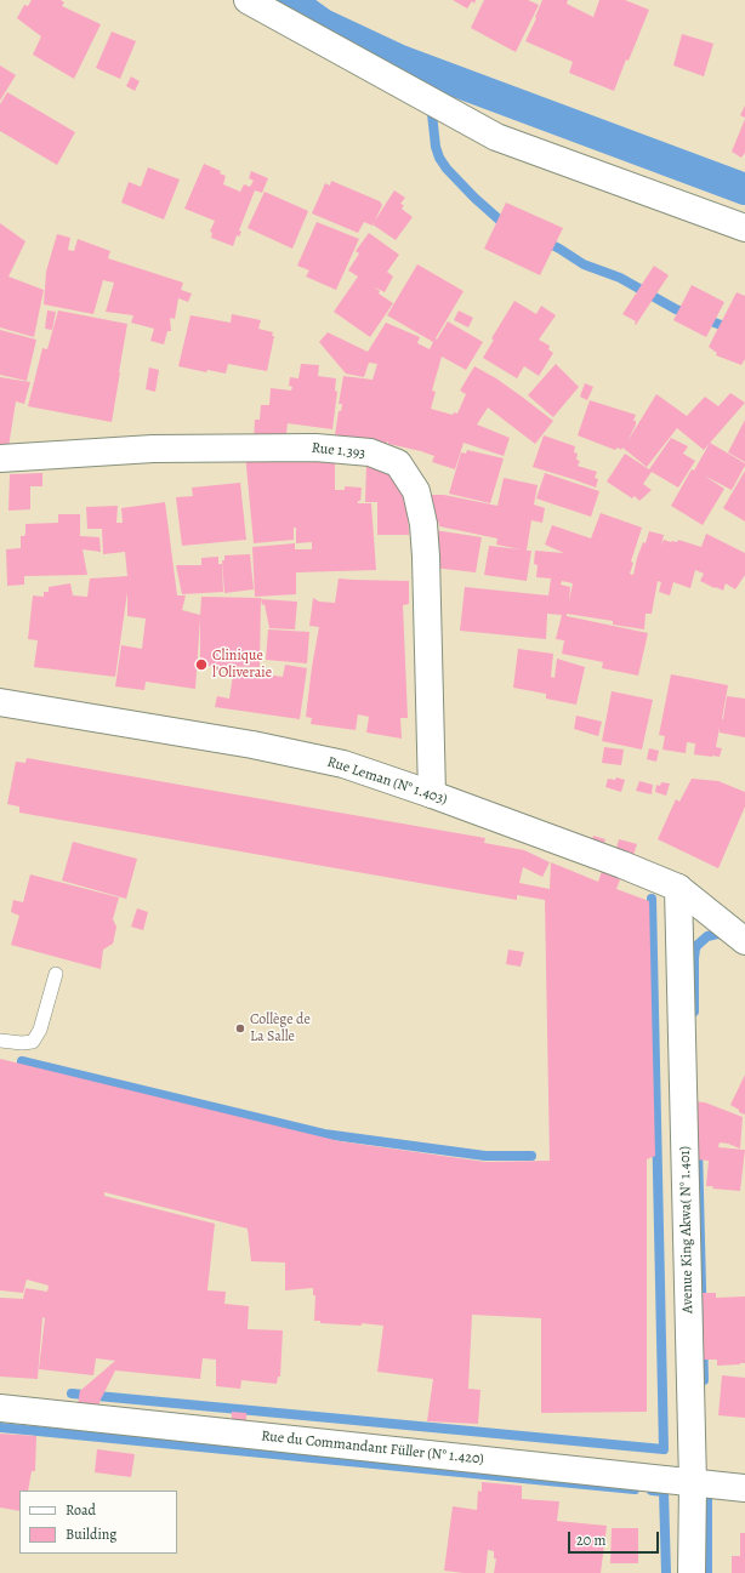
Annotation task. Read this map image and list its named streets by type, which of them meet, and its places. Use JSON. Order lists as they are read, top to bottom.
{
  "streets": {
    "street": [
      "Rue 1.393",
      "Rue Leman (N° 1.403)",
      "Avenue King Akwa( N° 1.401)",
      "Rue du Commandant Füller (N° 1.420)"
    ]
  },
  "crossings": [
    ["Rue 1.393", "Rue Leman (N° 1.403)"],
    ["Rue Leman (N° 1.403)", "Avenue King Akwa( N° 1.401)"],
    ["Avenue King Akwa( N° 1.401)", "Rue du Commandant Füller (N° 1.420)"]
  ],
  "places": ["Clinique l'Oliveraie", "Collège de La Salle"],
  "legend": ["Road", "Building"],
  "scale_bar": "20 m"
}
